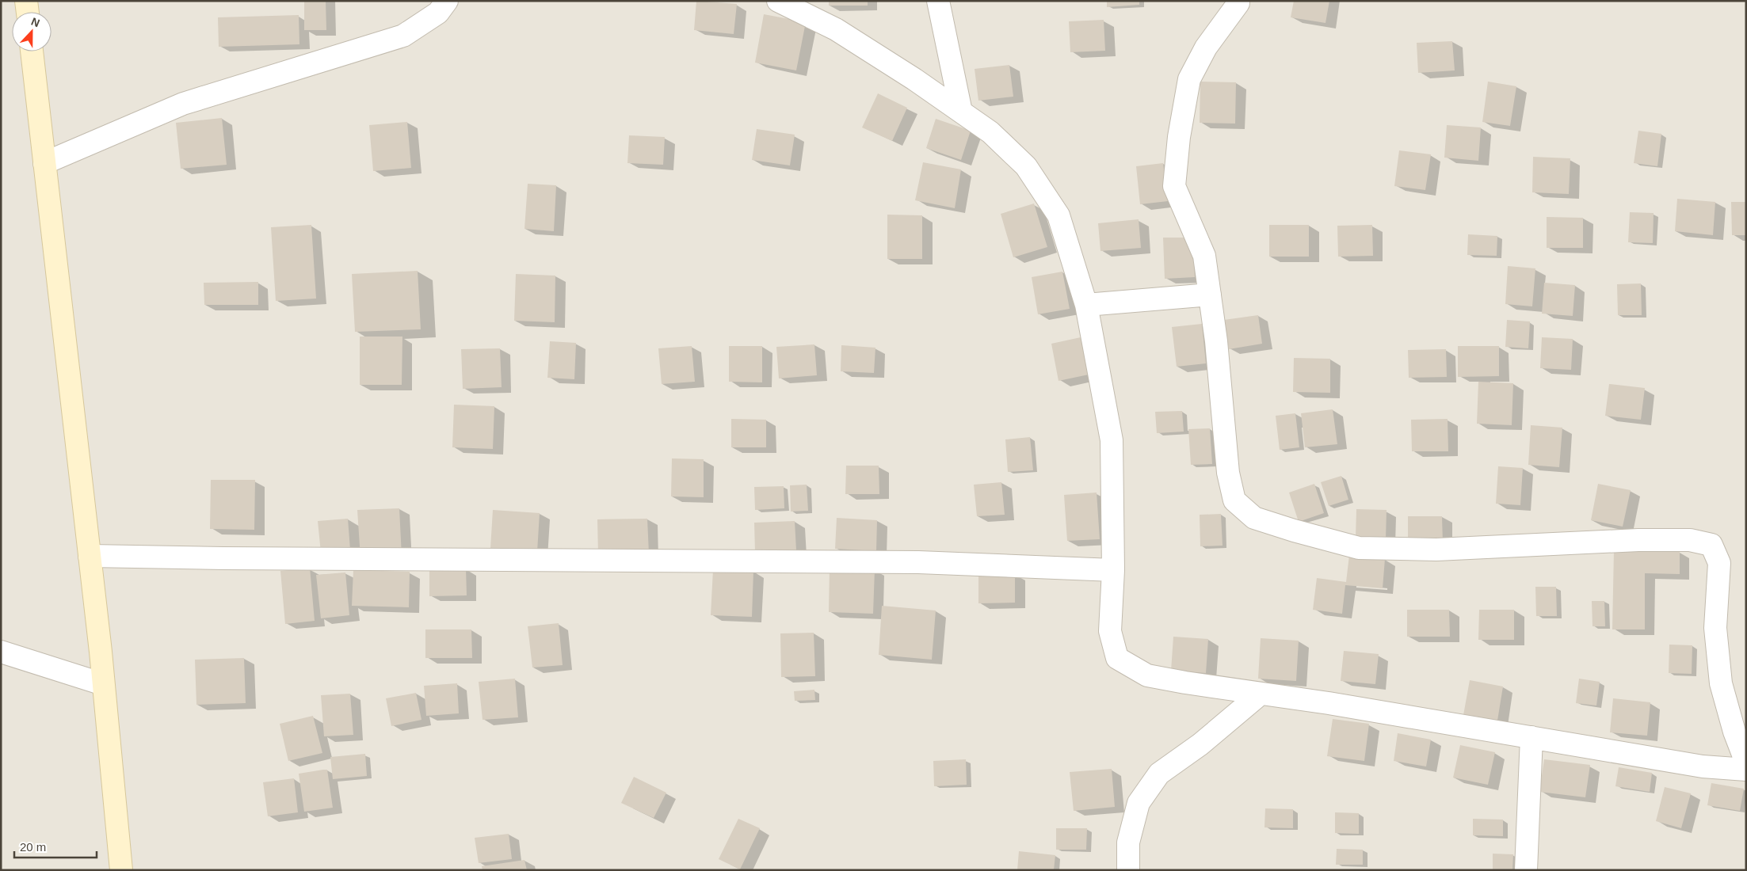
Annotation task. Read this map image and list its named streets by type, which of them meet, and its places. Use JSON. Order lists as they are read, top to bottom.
{
  "scale_bar": "20 m",
  "north": "top"
}
